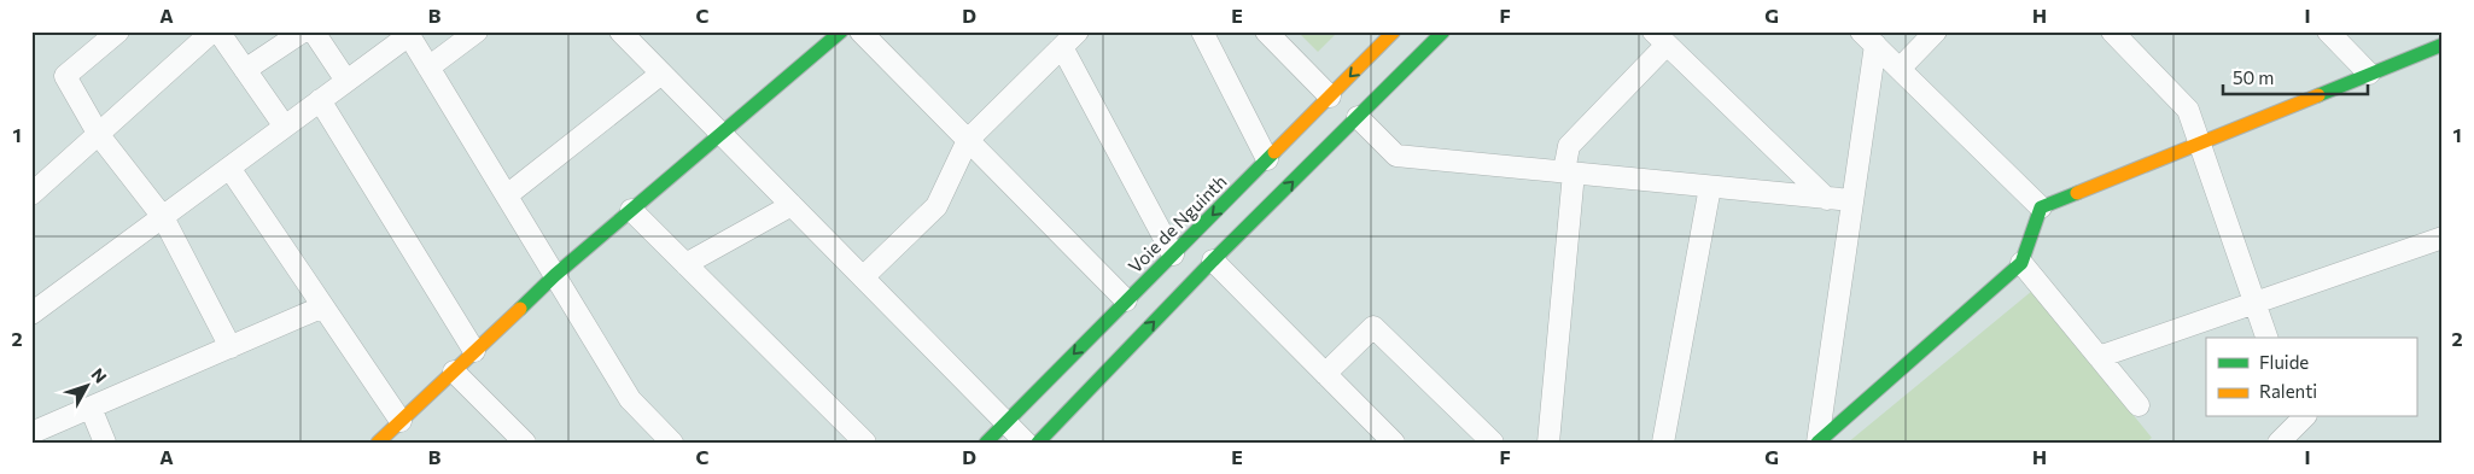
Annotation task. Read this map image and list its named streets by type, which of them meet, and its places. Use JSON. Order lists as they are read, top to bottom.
{
  "streets": {
    "main road": ["Voie de Nguinth"]
  },
  "legend": ["Fluide", "Ralenti"],
  "scale_bar": "50 m",
  "north": "top right",
  "grid": {
    "columns": [
      "A",
      "B",
      "C",
      "D",
      "E",
      "F",
      "G",
      "H",
      "I"
    ],
    "rows": ["1", "2"]
  }
}
